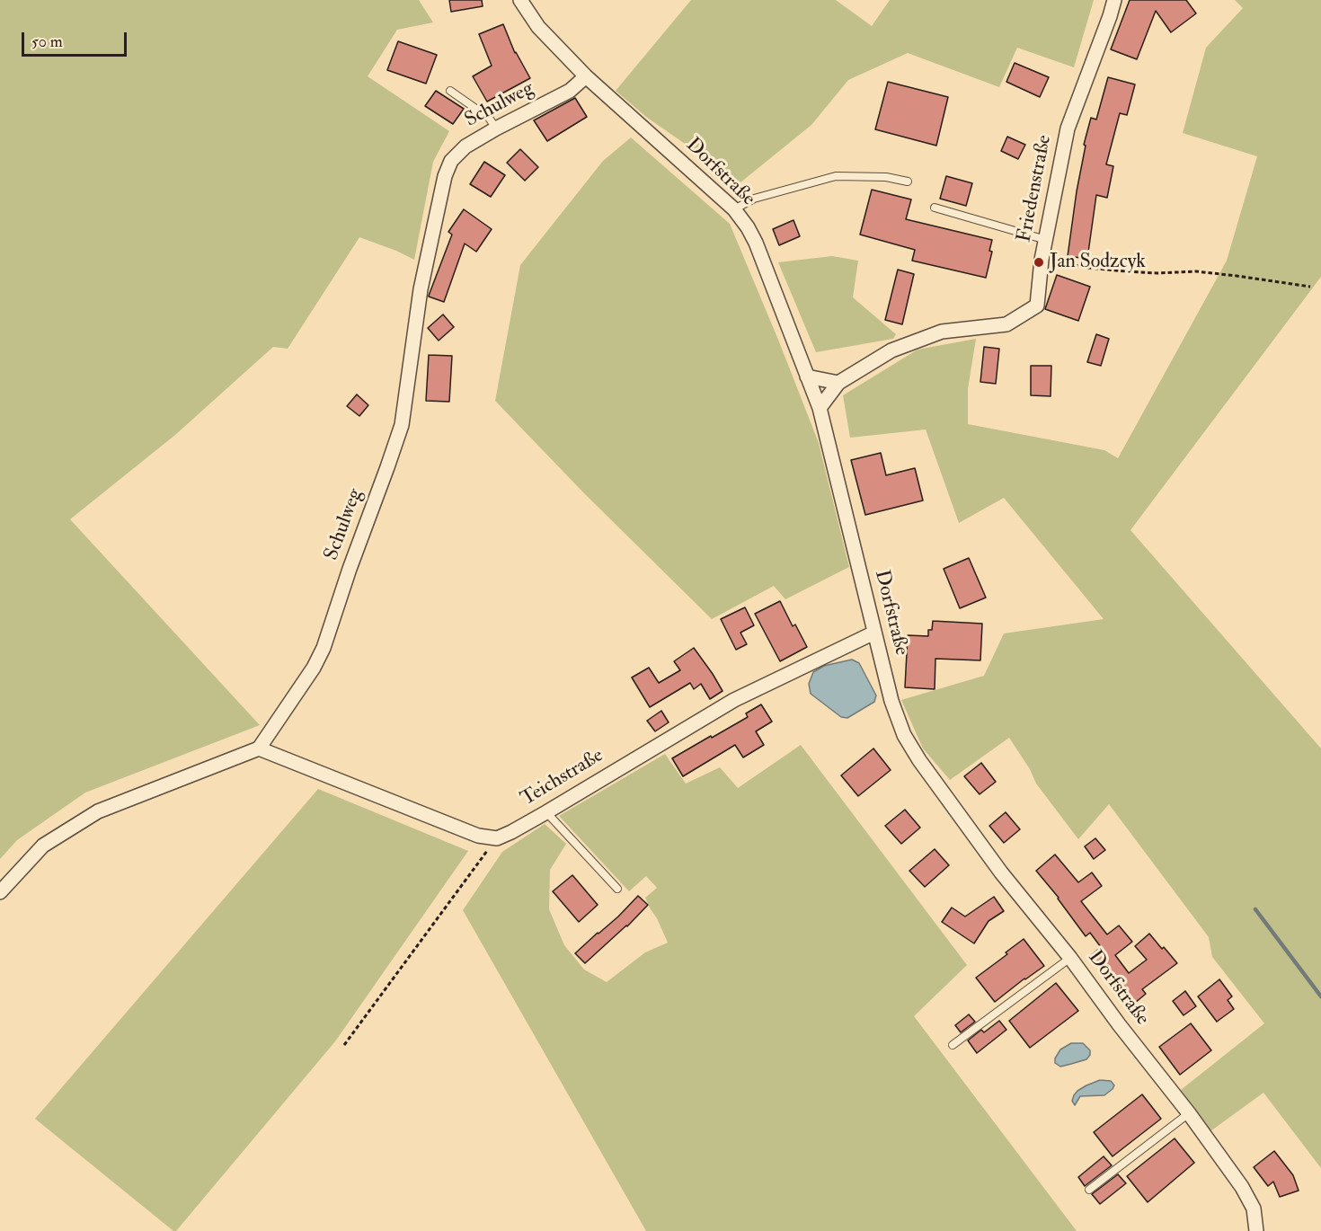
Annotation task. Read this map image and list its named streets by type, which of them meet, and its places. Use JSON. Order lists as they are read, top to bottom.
{
  "streets": {
    "street": [
      "Schulweg",
      "Dorfstraße",
      "Friedenstraße",
      "Teichstraße"
    ]
  },
  "crossings": [
    ["Schulweg", "Dorfstraße"],
    ["Dorfstraße", "Friedenstraße"],
    ["Dorfstraße", "Teichstraße"]
  ],
  "places": ["Jan Sodzcyk"],
  "scale_bar": "50 m"
}
